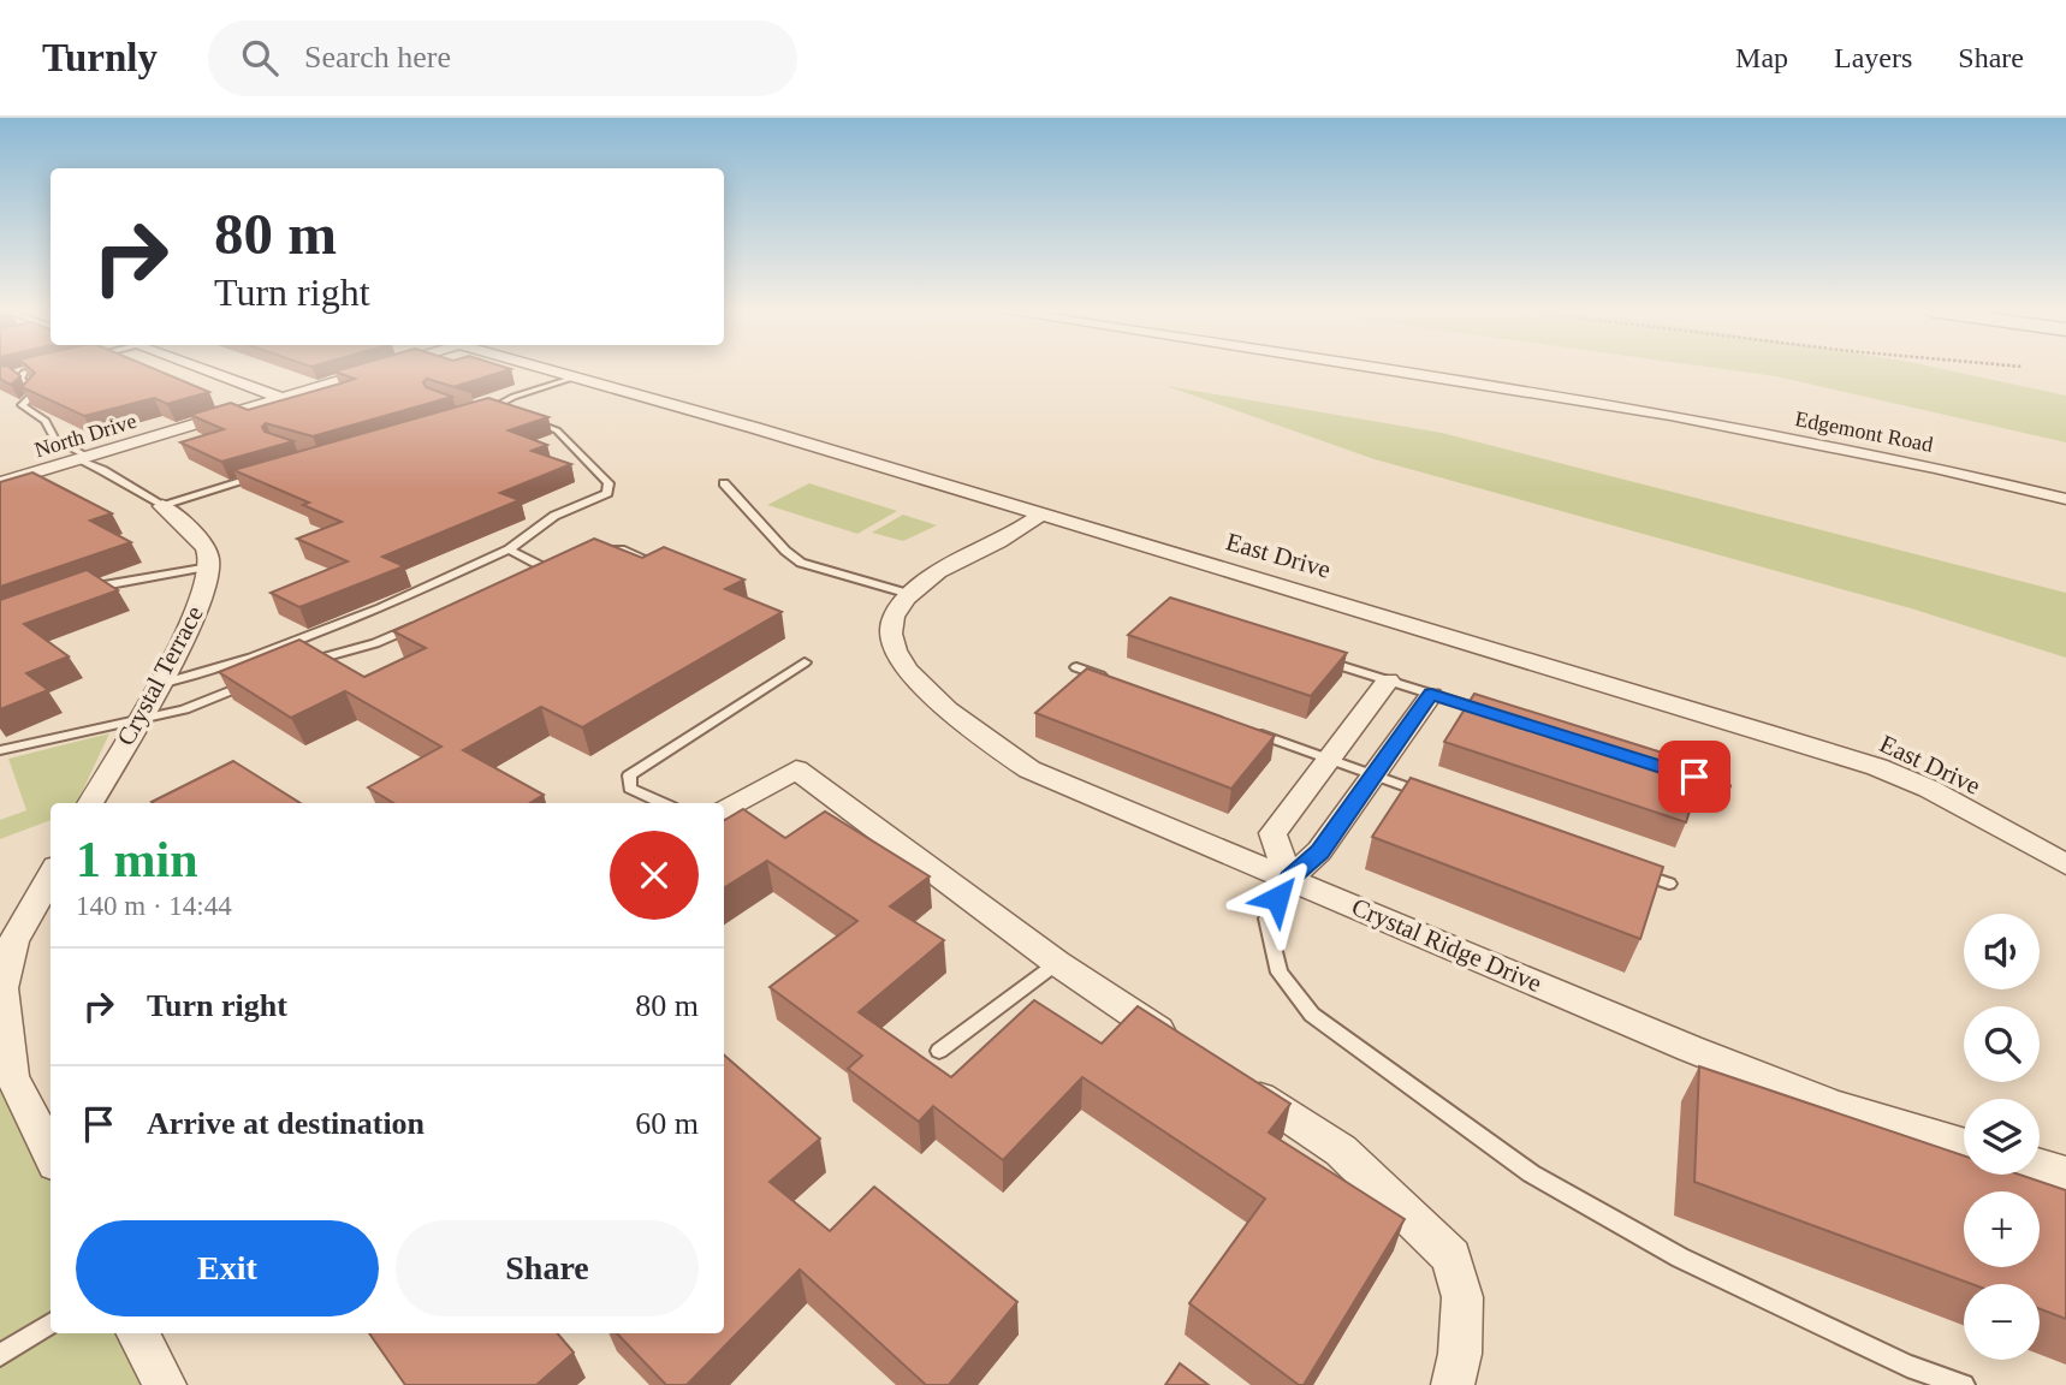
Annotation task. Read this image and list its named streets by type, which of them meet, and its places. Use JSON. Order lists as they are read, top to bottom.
{
  "streets": {
    "street": [
      "Edgemont Road",
      "North Drive",
      "East Drive",
      "Crystal Terrace",
      "Crystal Ridge Drive"
    ]
  },
  "crossings": [
    ["East Drive", "Crystal Ridge Drive"]
  ],
  "page": {
    "header": "Turnly",
    "search": "Search here",
    "nav": ["Map", "Layers", "Share"],
    "turn": ["80 m", "Turn right"],
    "heading": ["1 min", "140 m · 14:44"],
    "map_buttons": ["+", "−"],
    "list": [
      {
        "name": "Turn right",
        "value": "80 m"
      },
      {
        "name": "Arrive at destination",
        "value": "60 m"
      }
    ],
    "buttons": ["Exit", "Share"]
  }
}
